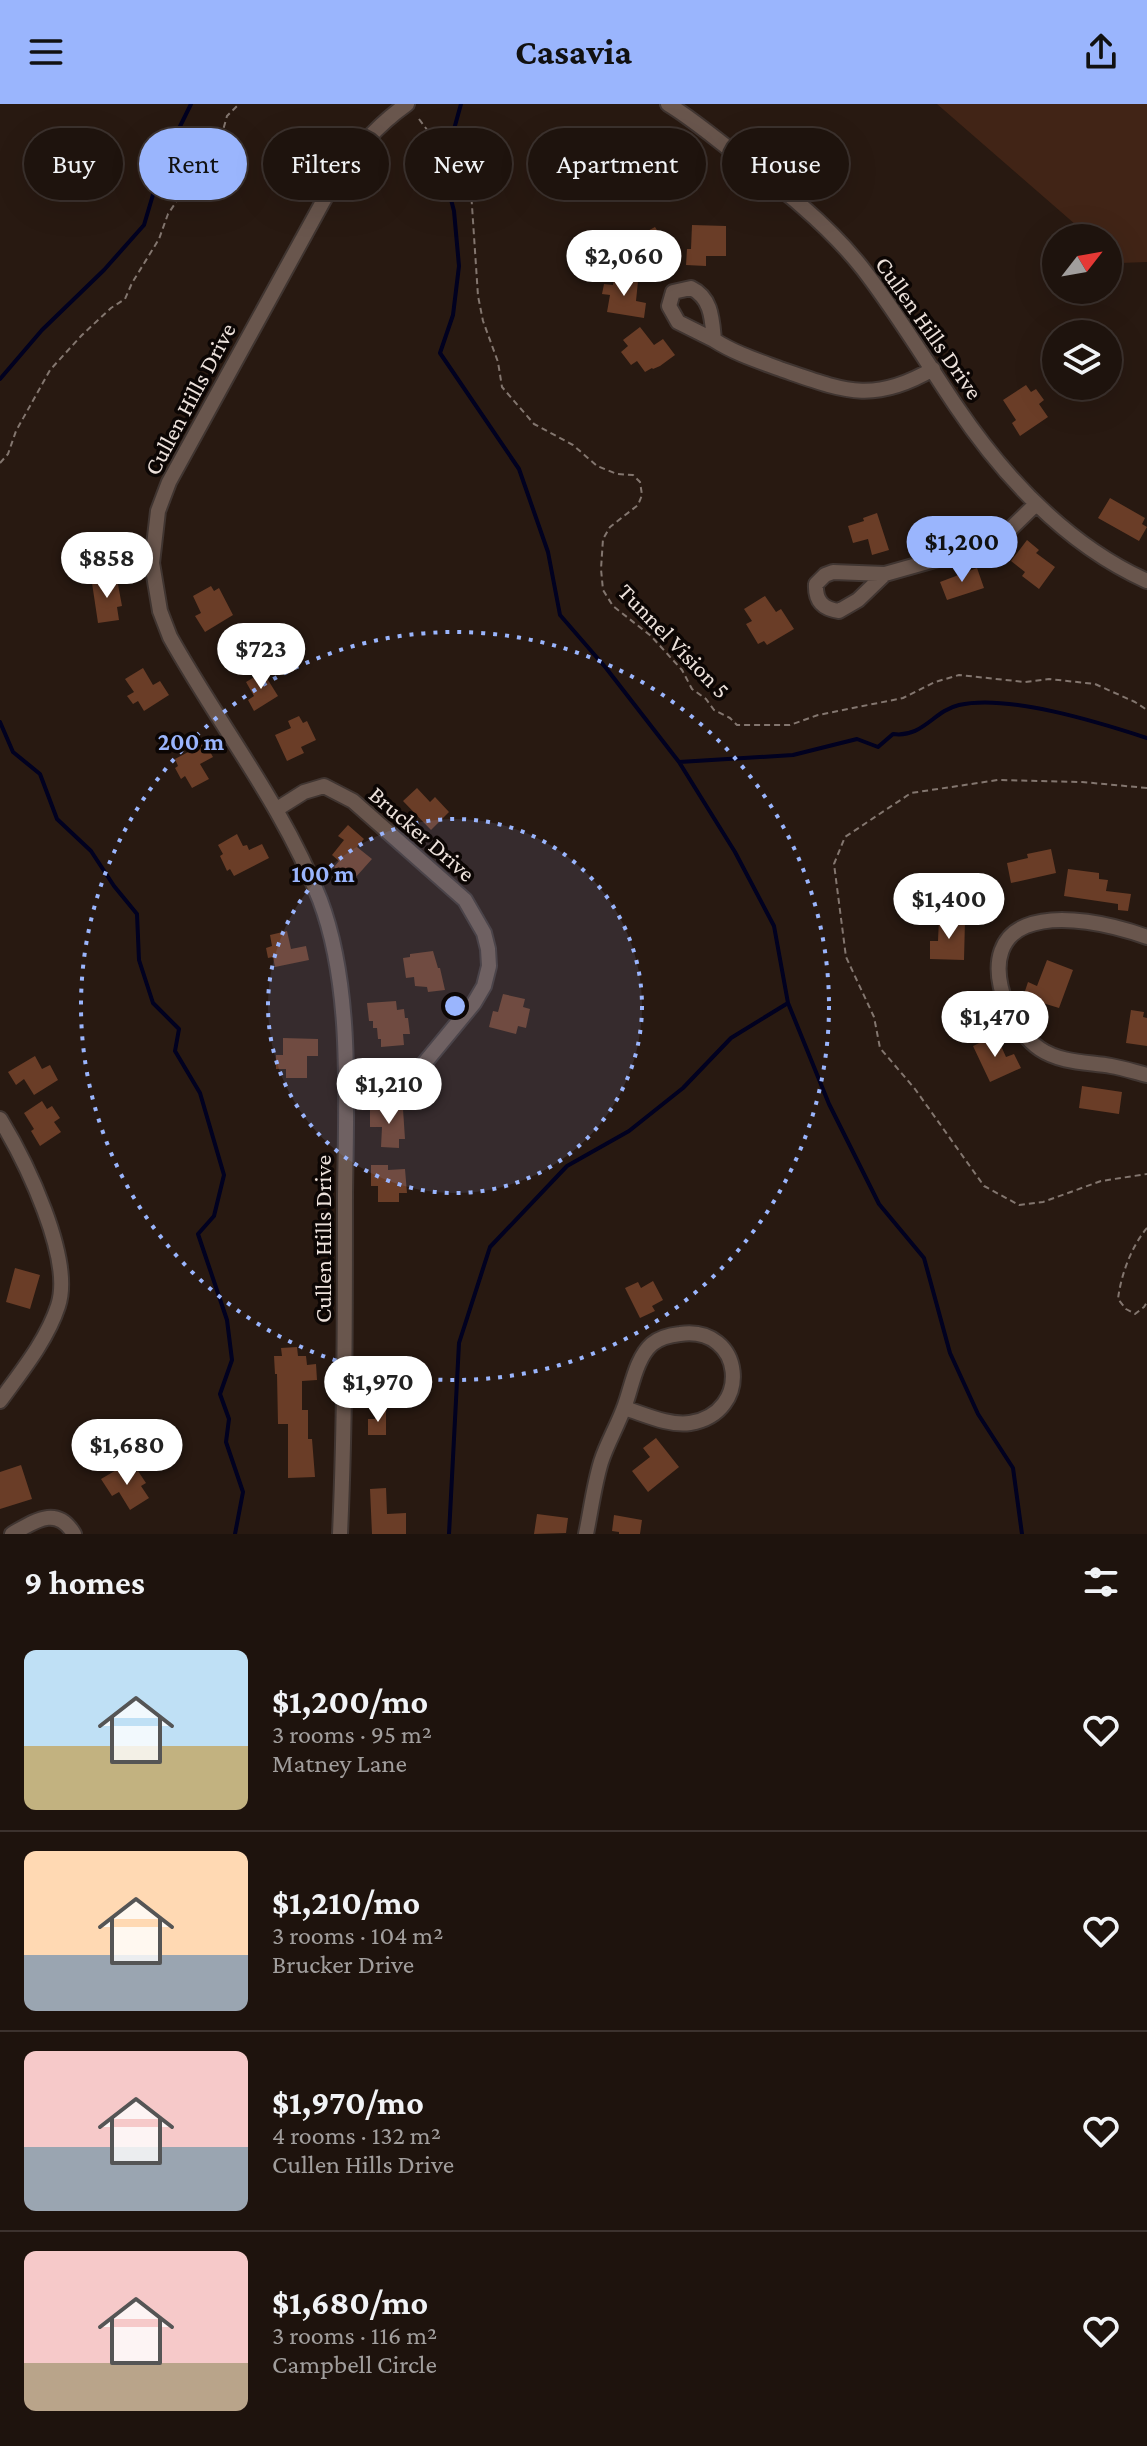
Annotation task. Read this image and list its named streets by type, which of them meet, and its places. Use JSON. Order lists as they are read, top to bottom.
{
  "streets": {
    "street": ["Cullen Hills Drive", "Brucker Drive"],
    "path": ["Tunnel Vision 5"]
  },
  "crossings": [
    ["Cullen Hills Drive", "Brucker Drive"]
  ],
  "north": "top right",
  "page": {
    "header": "Casavia",
    "chip": [
      "Buy",
      "Rent",
      "Filters",
      "New",
      "Apartment",
      "House"
    ],
    "price": [
      "$2,060",
      "$1,200",
      "$858",
      "$723",
      "$1,400",
      "$1,470",
      "$1,210",
      "$1,970",
      "$1,680"
    ],
    "heading": "9 homes",
    "list": [
      {
        "name": "$1,200/mo",
        "note": "3 rooms · 95 m² · Matney Lane"
      },
      {
        "name": "$1,210/mo",
        "note": "3 rooms · 104 m² · Brucker Drive"
      },
      {
        "name": "$1,970/mo",
        "note": "4 rooms · 132 m² · Cullen Hills Drive"
      },
      {
        "name": "$1,680/mo",
        "note": "3 rooms · 116 m² · Campbell Circle"
      }
    ]
  },
  "rings": ["200 m", "100 m"]
}
